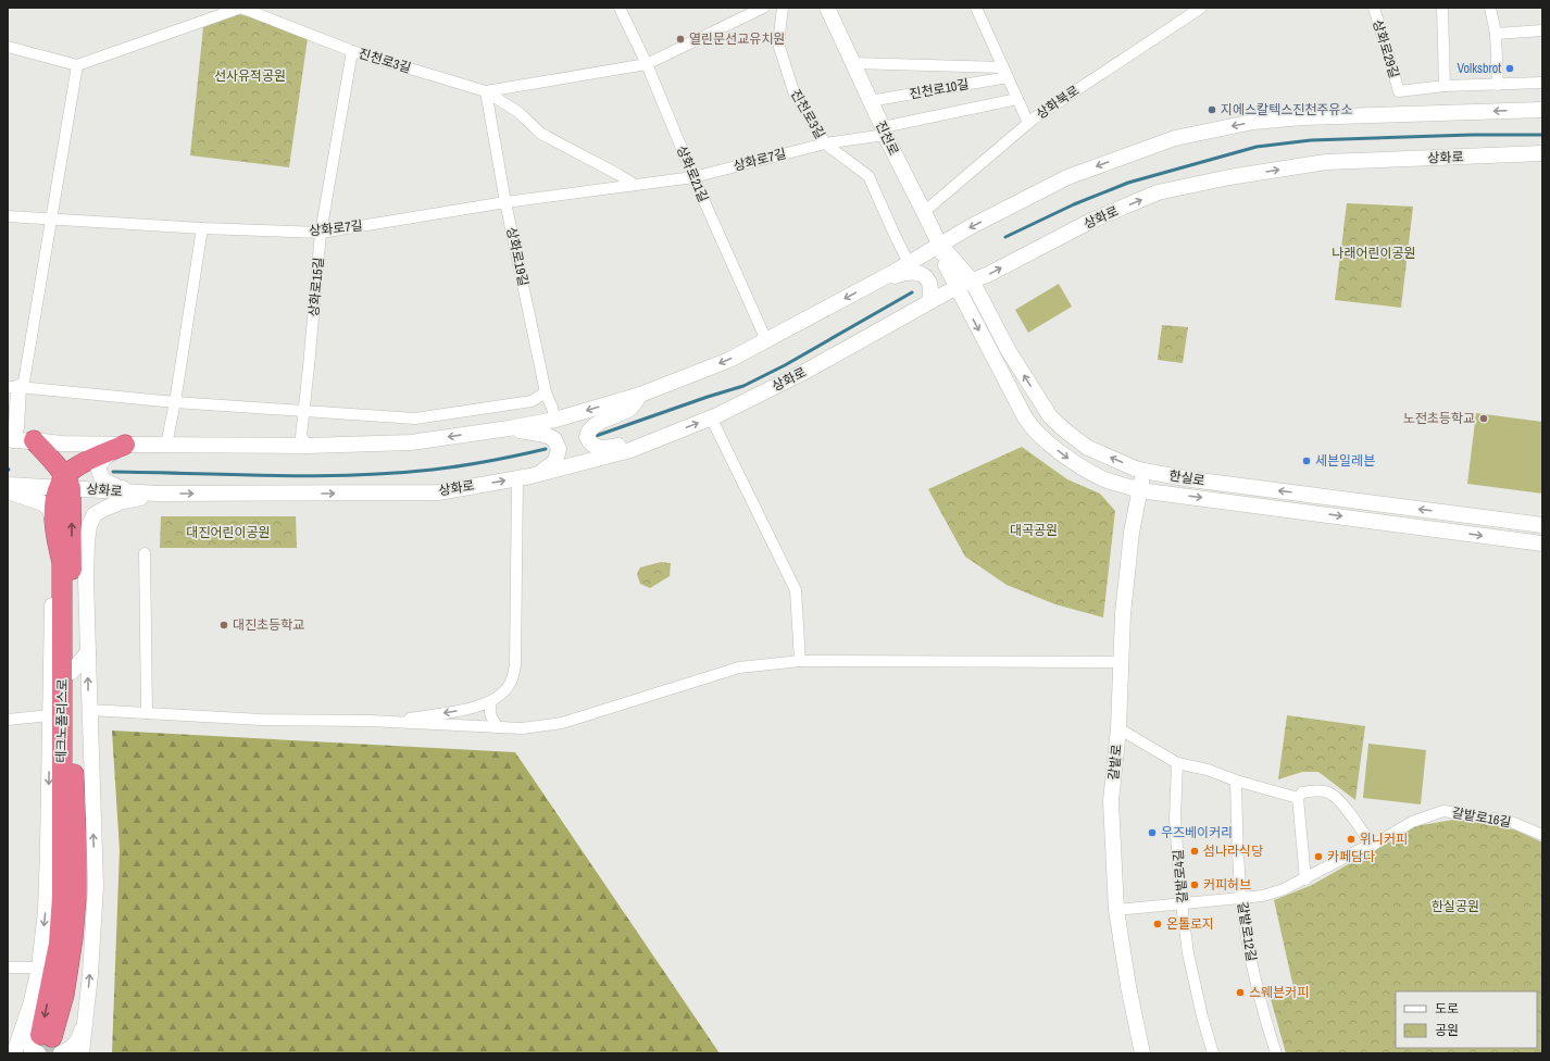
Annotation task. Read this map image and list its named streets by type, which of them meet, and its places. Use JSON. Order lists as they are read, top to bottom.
{
  "streets": {
    "highway": ["테크노폴리스로"],
    "main road": [
      "진천로",
      "상화로",
      "한실로",
      "갈밭로"
    ],
    "street": [
      "상화로29길",
      "진천로3길",
      "진천로10길",
      "상화북로",
      "상화로7길",
      "상화로21길",
      "상화로19길",
      "상화로15길",
      "갈밭로16길",
      "갈밭로4길",
      "갈밭로12길"
    ]
  },
  "crossings": [
    ["진천로3길", "상화로7길"],
    ["진천로3길", "상화로21길"],
    ["진천로3길", "상화로19길"],
    ["진천로3길", "상화로15길"],
    ["진천로10길", "진천로"],
    ["진천로10길", "상화로7길"],
    ["상화북로", "진천로"],
    ["진천로", "상화로7길"],
    ["진천로", "한실로"],
    ["상화로", "한실로"],
    ["상화로", "테크노폴리스로"],
    ["상화로7길", "상화로21길"],
    ["상화로7길", "상화로19길"],
    ["상화로7길", "상화로15길"],
    ["한실로", "갈밭로"],
    ["갈밭로", "갈밭로16길"],
    ["갈밭로16길", "갈밭로4길"],
    ["갈밭로16길", "갈밭로12길"]
  ],
  "parks": [
    "선사유적공원",
    "나래어린이공원",
    "대곡공원",
    "대진어린이공원",
    "한실공원"
  ],
  "places": [
    "열린문선교유치원",
    "Volksbrot",
    "지에스칼텍스진천주유소",
    "노전초등학교",
    "세븐일레븐",
    "대진초등학교",
    "우즈베이커리",
    "위니커피",
    "섬나라식당",
    "카페담다",
    "커피허브",
    "온톨로지",
    "스웨븐커피"
  ],
  "legend": ["도로", "공원"]
}
